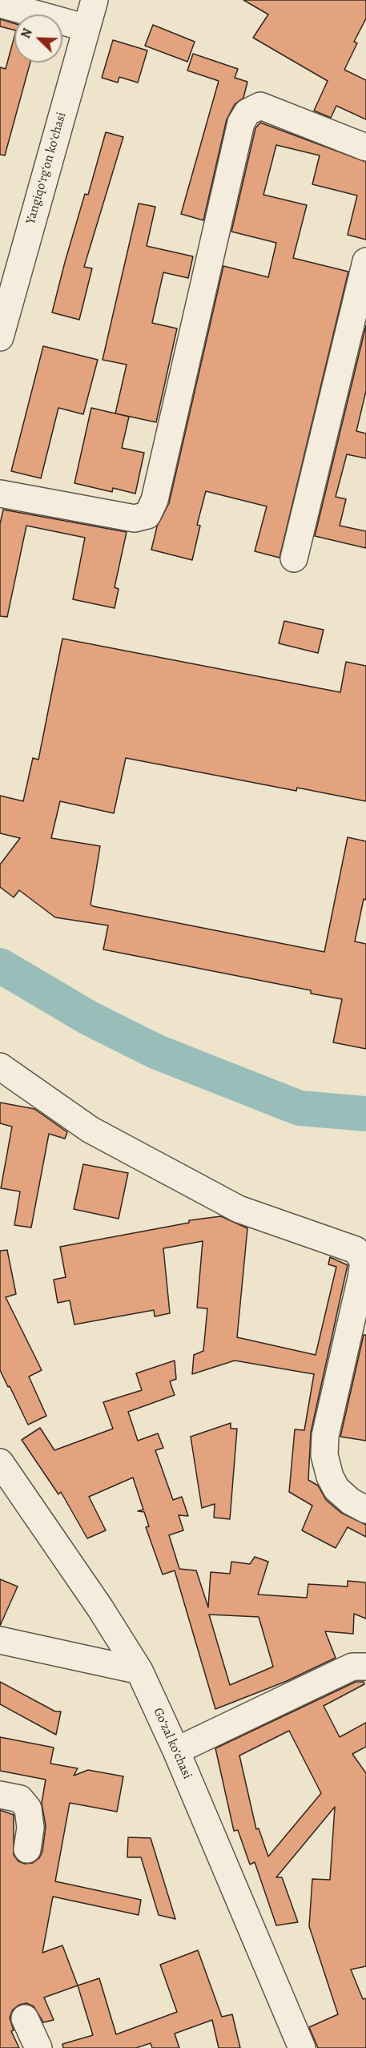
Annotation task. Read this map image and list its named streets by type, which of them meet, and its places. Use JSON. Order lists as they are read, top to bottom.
{
  "streets": {
    "street": ["Yangiqoʻrgʻon koʻchasi", "Goʻzal koʻchasi"]
  },
  "north": "top left"
}
